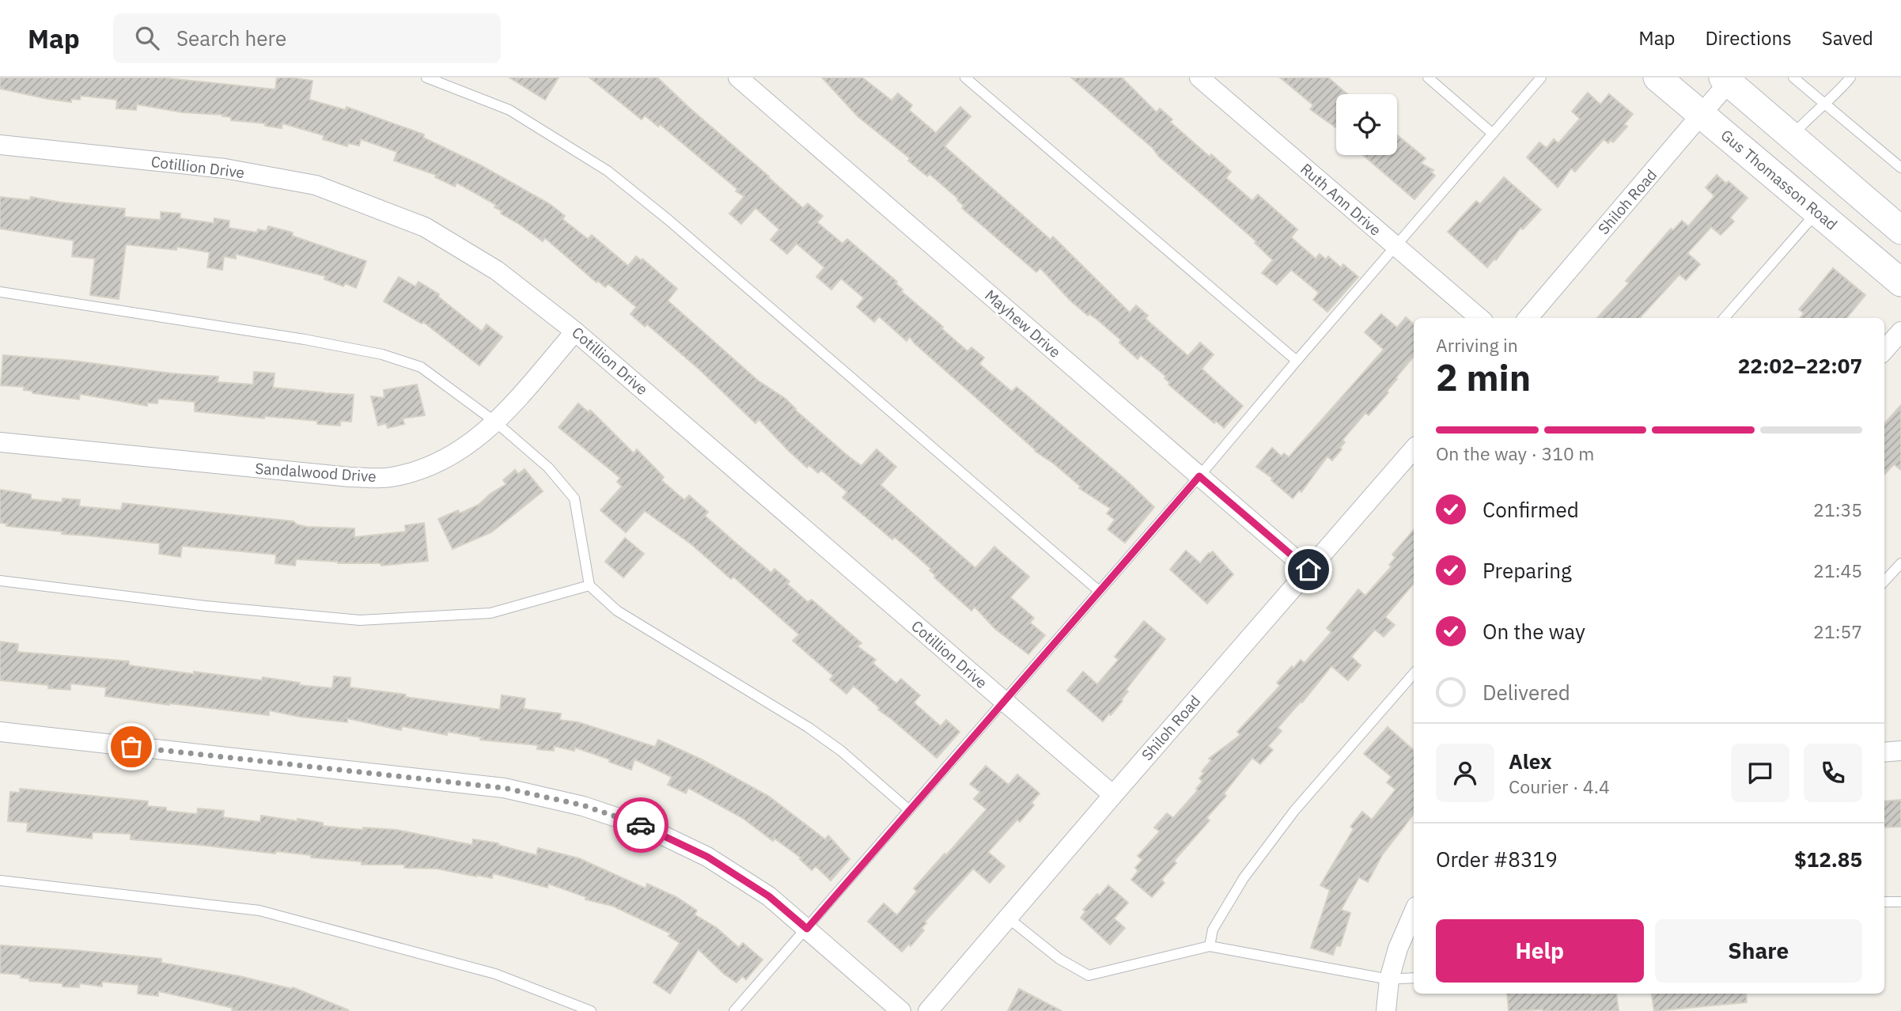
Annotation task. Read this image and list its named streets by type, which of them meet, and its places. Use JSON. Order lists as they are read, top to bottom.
{
  "streets": {
    "main road": ["Gus Thomasson Road"],
    "street": [
      "Cotillion Drive",
      "Ruth Ann Drive",
      "Shiloh Road",
      "Mayhew Drive",
      "Sandalwood Drive"
    ]
  },
  "crossings": [
    ["Cotillion Drive", "Shiloh Road"],
    ["Cotillion Drive", "Sandalwood Drive"],
    ["Gus Thomasson Road", "Shiloh Road"],
    ["Shiloh Road", "Mayhew Drive"]
  ],
  "page": {
    "header": "Map",
    "search": "Search here",
    "nav": ["Map", "Directions", "Saved"],
    "heading": ["2 min", "Arriving in", "22:02–22:07"],
    "panel": [
      "Alex",
      "Courier · 4.4",
      "Order #8319",
      "$12.85"
    ],
    "bar": "On the way · 310 m",
    "list": [
      ["Confirmed", "21:35"],
      ["Preparing", "21:45"],
      ["On the way", "21:57"],
      "Delivered"
    ],
    "buttons": ["Help", "Share"]
  }
}
